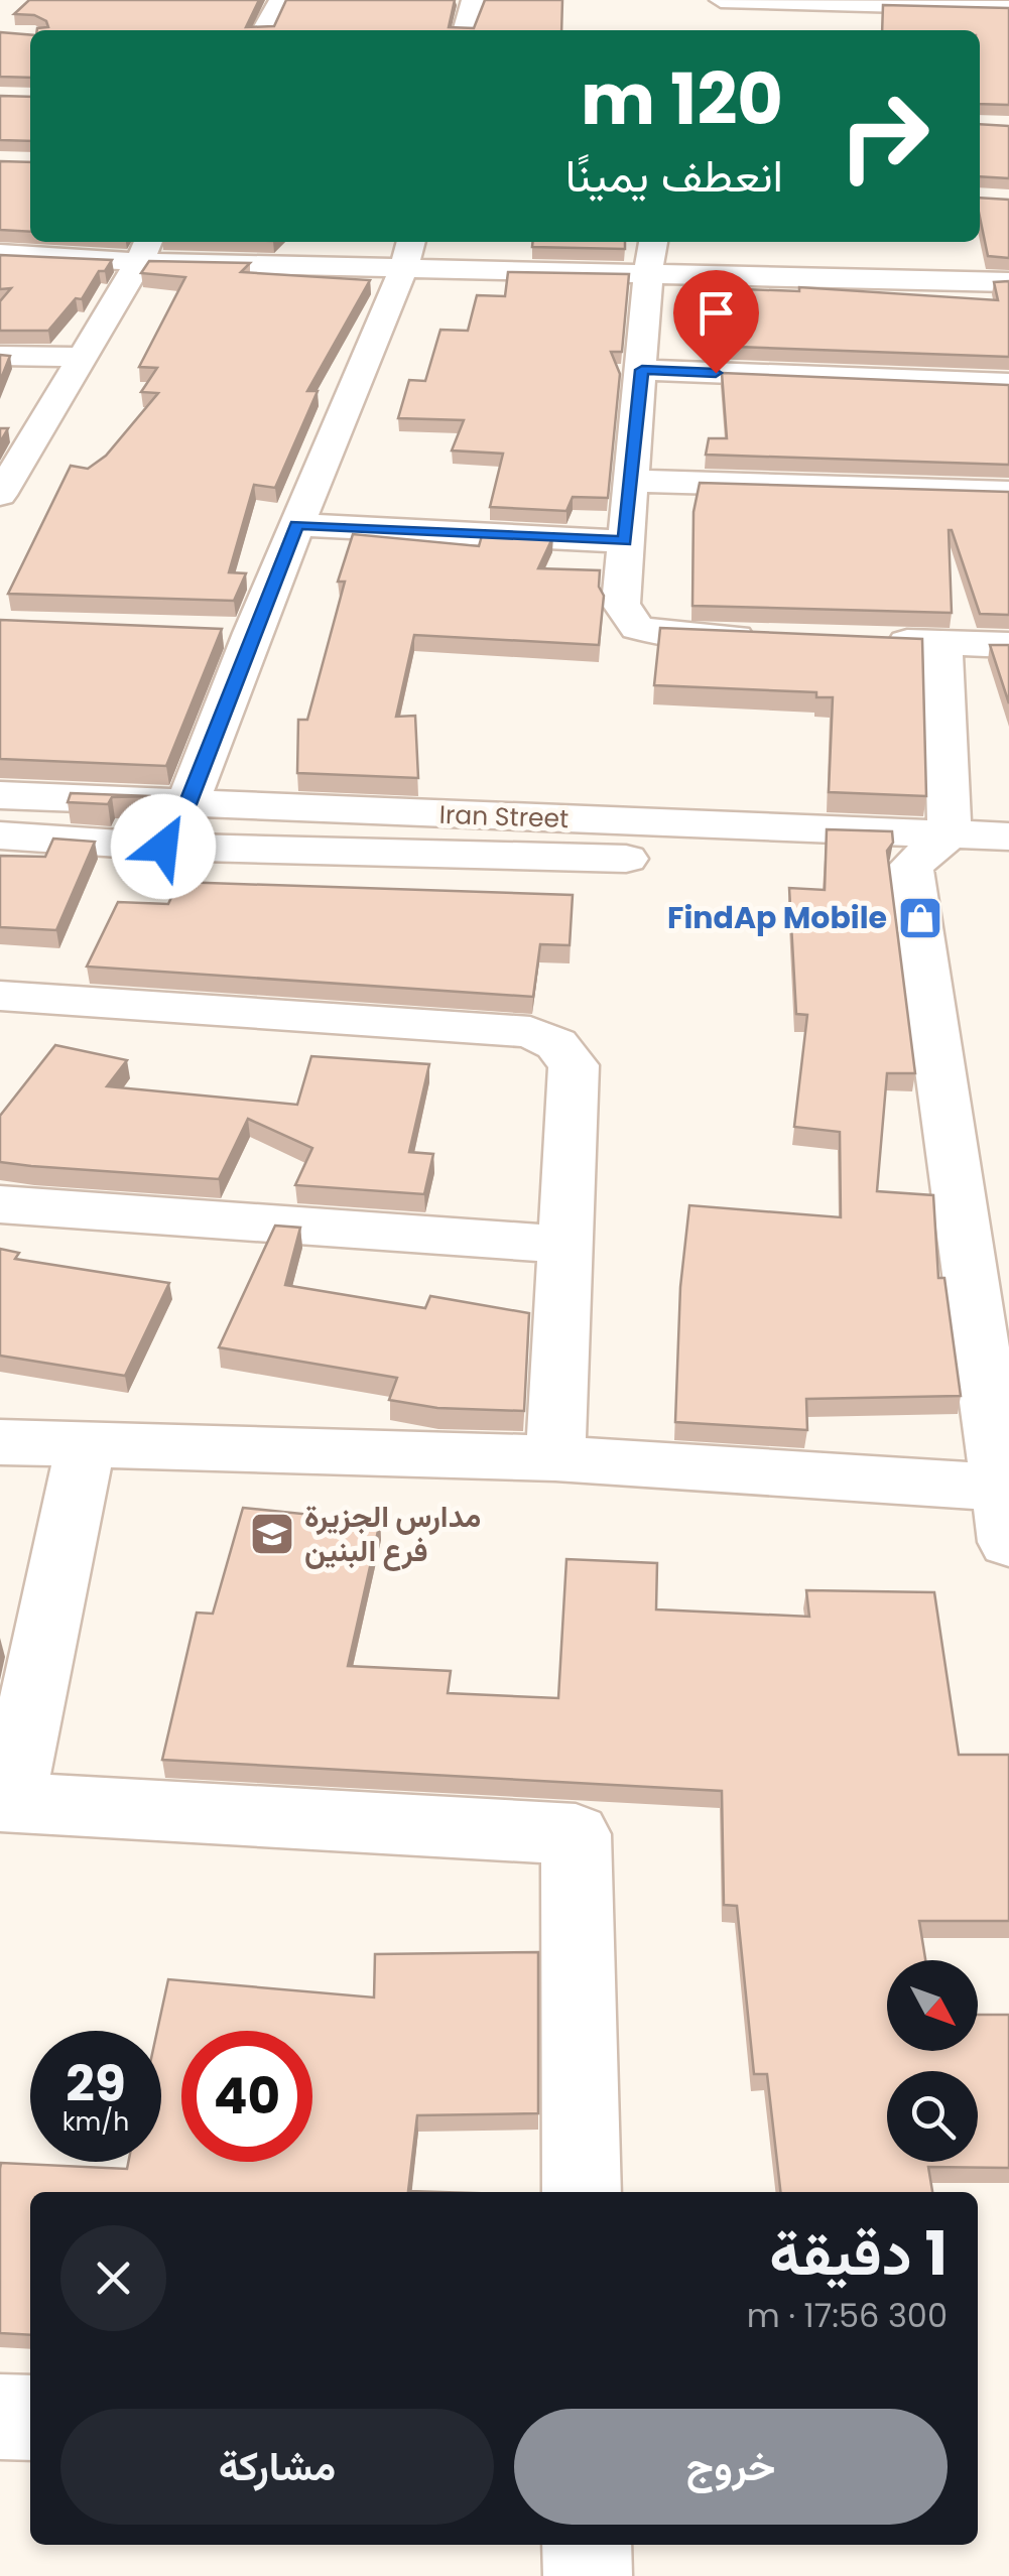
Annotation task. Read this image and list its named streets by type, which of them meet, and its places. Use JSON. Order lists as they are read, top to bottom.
{
  "streets": {
    "street": ["Iran Street"]
  },
  "places": {
    "shop": ["FindAp Mobile"],
    "school or university": ["مدارس الجزيرة فرع البنين"]
  },
  "north": "bottom right",
  "page": {
    "turn": ["120 m", "انعطف يمينًا"],
    "speed": "29 km/h",
    "limit": "40",
    "heading": ["1 دقيقة", "300 m · 17:56"],
    "buttons": ["خروج", "مشاركة"]
  }
}
